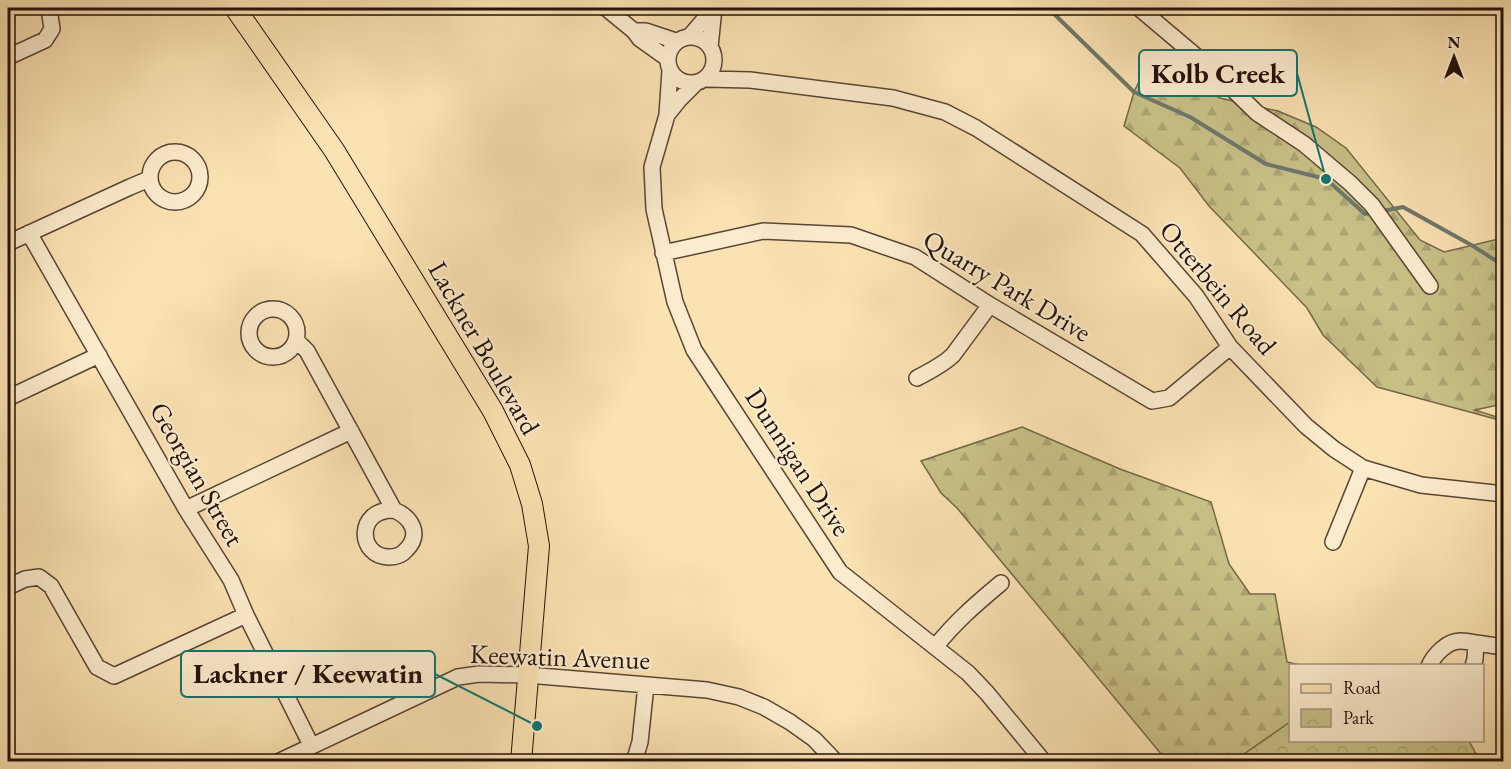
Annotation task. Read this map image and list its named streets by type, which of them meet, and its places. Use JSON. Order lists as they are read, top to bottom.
{
  "streets": {
    "main road": ["Lackner Boulevard"],
    "street": [
      "Quarry Park Drive",
      "Otterbein Road",
      "Dunnigan Drive",
      "Georgian Street",
      "Keewatin Avenue"
    ]
  },
  "crossings": [
    ["Quarry Park Drive", "Otterbein Road"],
    ["Quarry Park Drive", "Dunnigan Drive"],
    ["Otterbein Road", "Dunnigan Drive"],
    ["Lackner Boulevard", "Keewatin Avenue"],
    ["Georgian Street", "Keewatin Avenue"]
  ],
  "places": ["Kolb Creek", "Lackner / Keewatin"],
  "legend": ["Road", "Park"],
  "north": "top"
}
